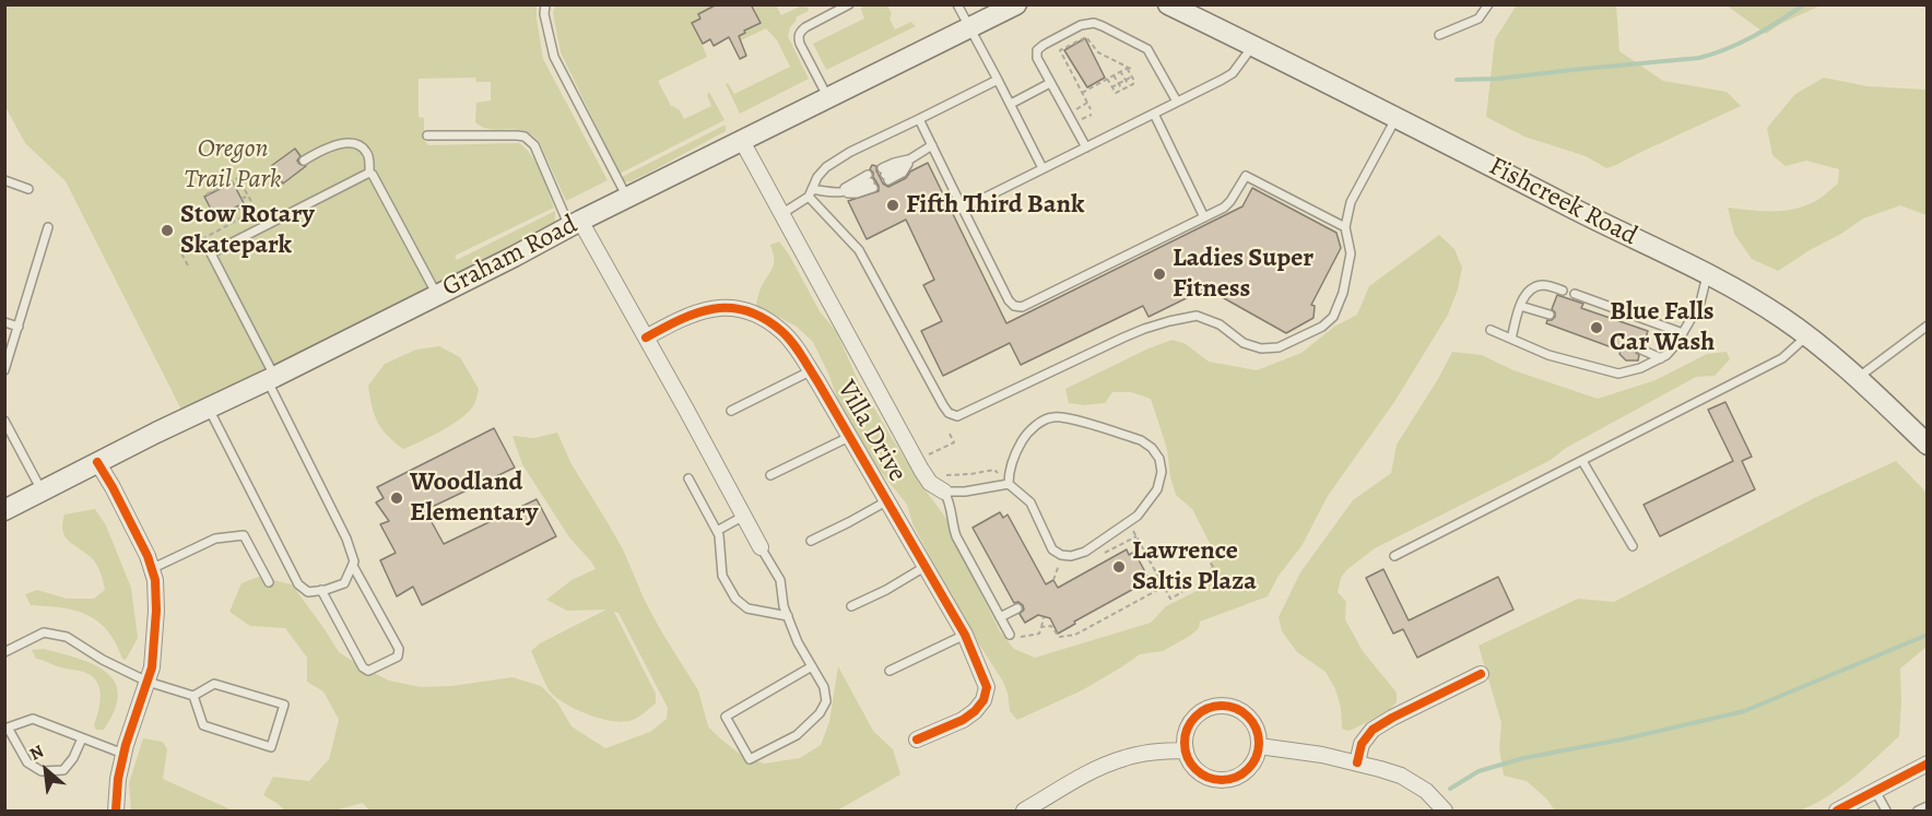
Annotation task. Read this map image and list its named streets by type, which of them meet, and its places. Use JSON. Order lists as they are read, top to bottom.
{
  "streets": {
    "main road": ["Fishcreek Road", "Graham Road"],
    "street": ["Villa Drive"]
  },
  "parks": ["Oregon Trail Park"],
  "places": [
    "Fifth Third Bank",
    "Stow Rotary Skatepark",
    "Ladies Super Fitness",
    "Blue Falls Car Wash",
    "Woodland Elementary",
    "Lawrence Saltis Plaza"
  ],
  "north": "top left"
}
